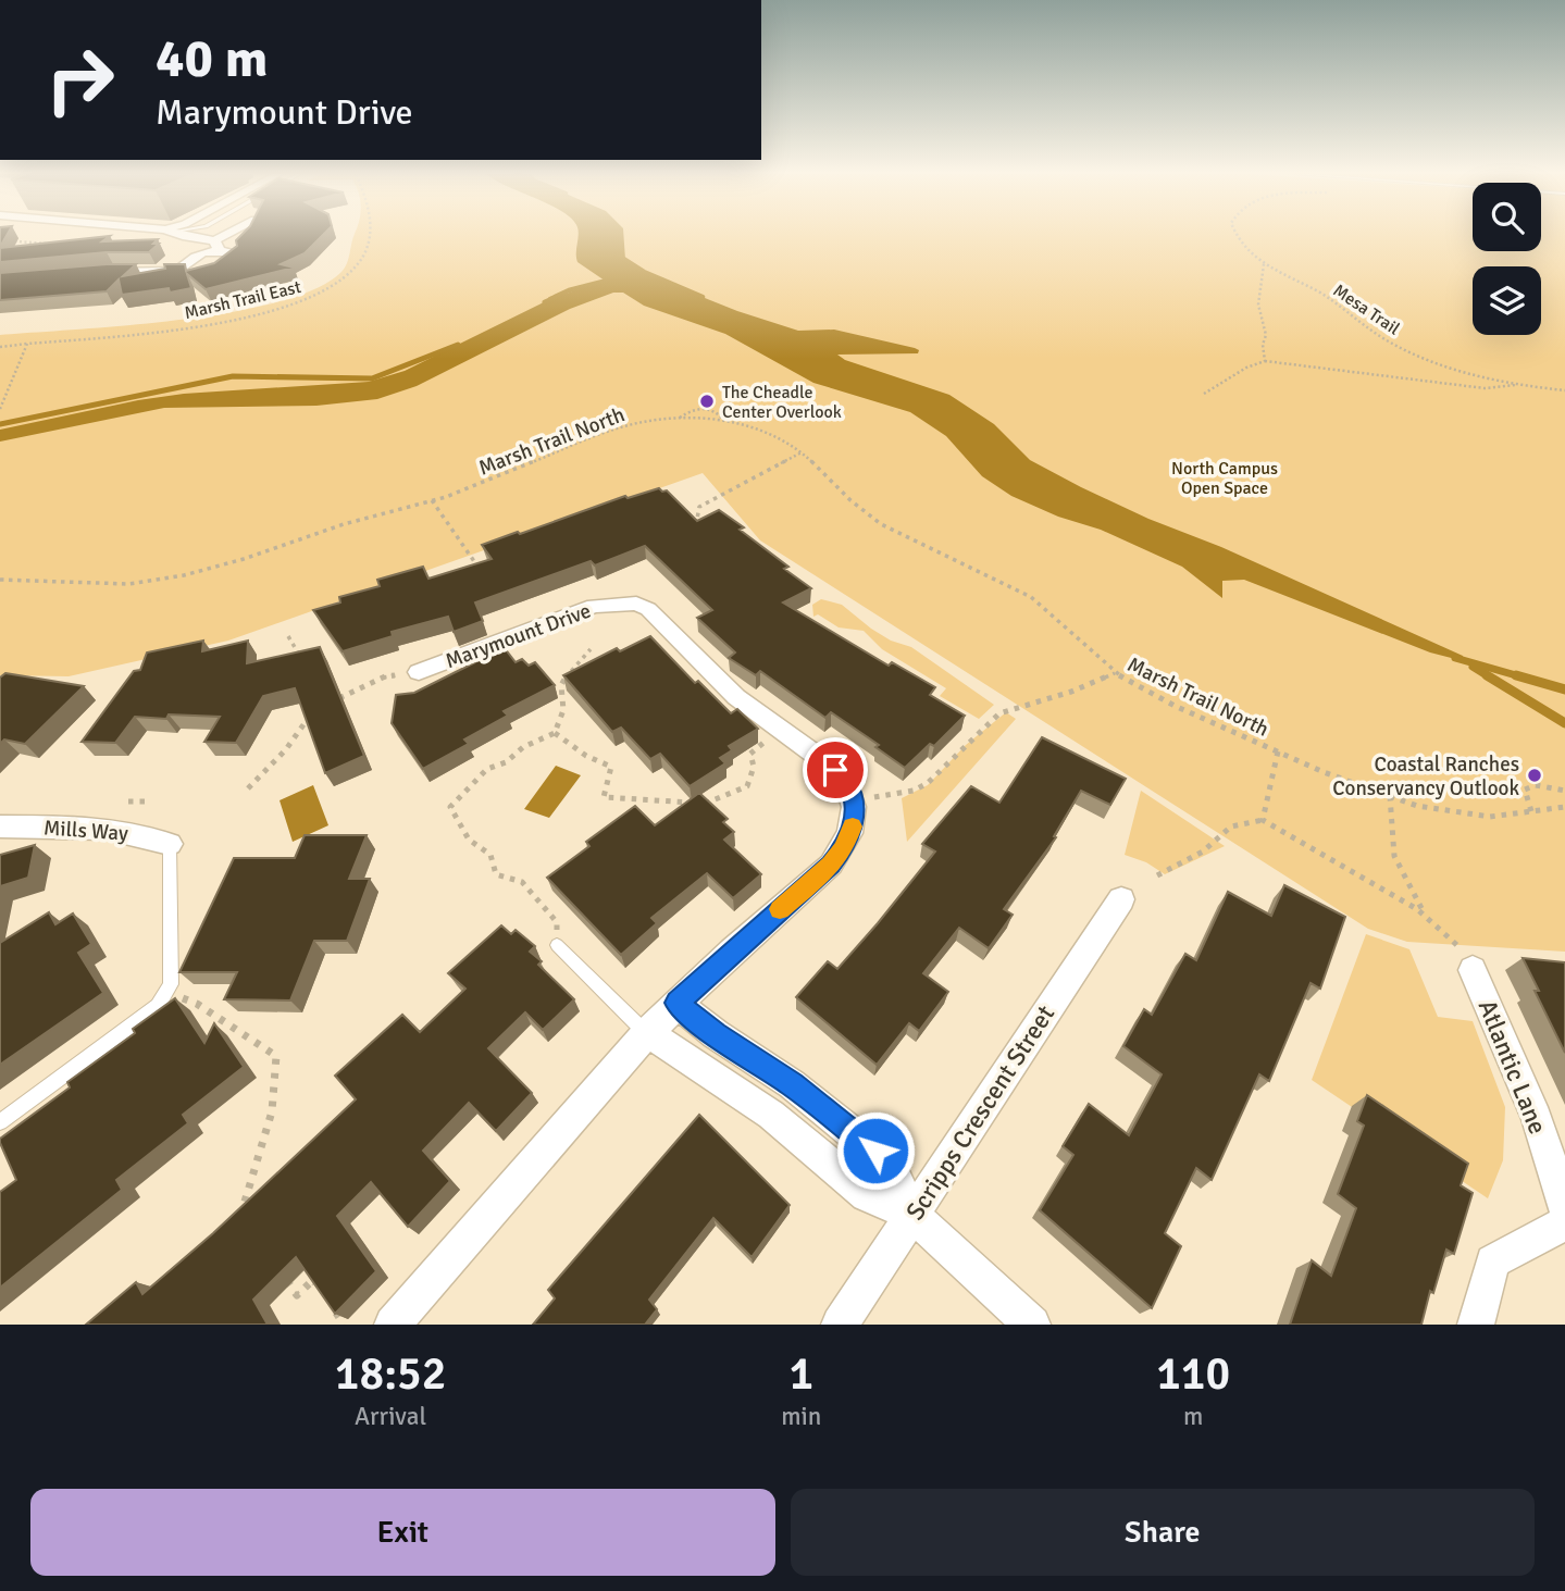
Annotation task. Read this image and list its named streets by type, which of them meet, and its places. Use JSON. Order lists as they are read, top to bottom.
{
  "streets": {
    "street": [
      "Marymount Drive",
      "Mills Way",
      "Atlantic Lane",
      "Scripps Crescent Street"
    ],
    "path": ["Marsh Trail East", "Mesa Trail", "Marsh Trail North"]
  },
  "parks": ["North Campus Open Space"],
  "places": ["The Cheadle Center Overlook", "Coastal Ranches Conservancy Outlook"],
  "page": {
    "turn": ["40 m", "Marymount Drive"],
    "eta": [
      "18:52",
      "Arrival",
      "1",
      "min",
      "110",
      "m"
    ],
    "buttons": ["Exit", "Share"]
  }
}
